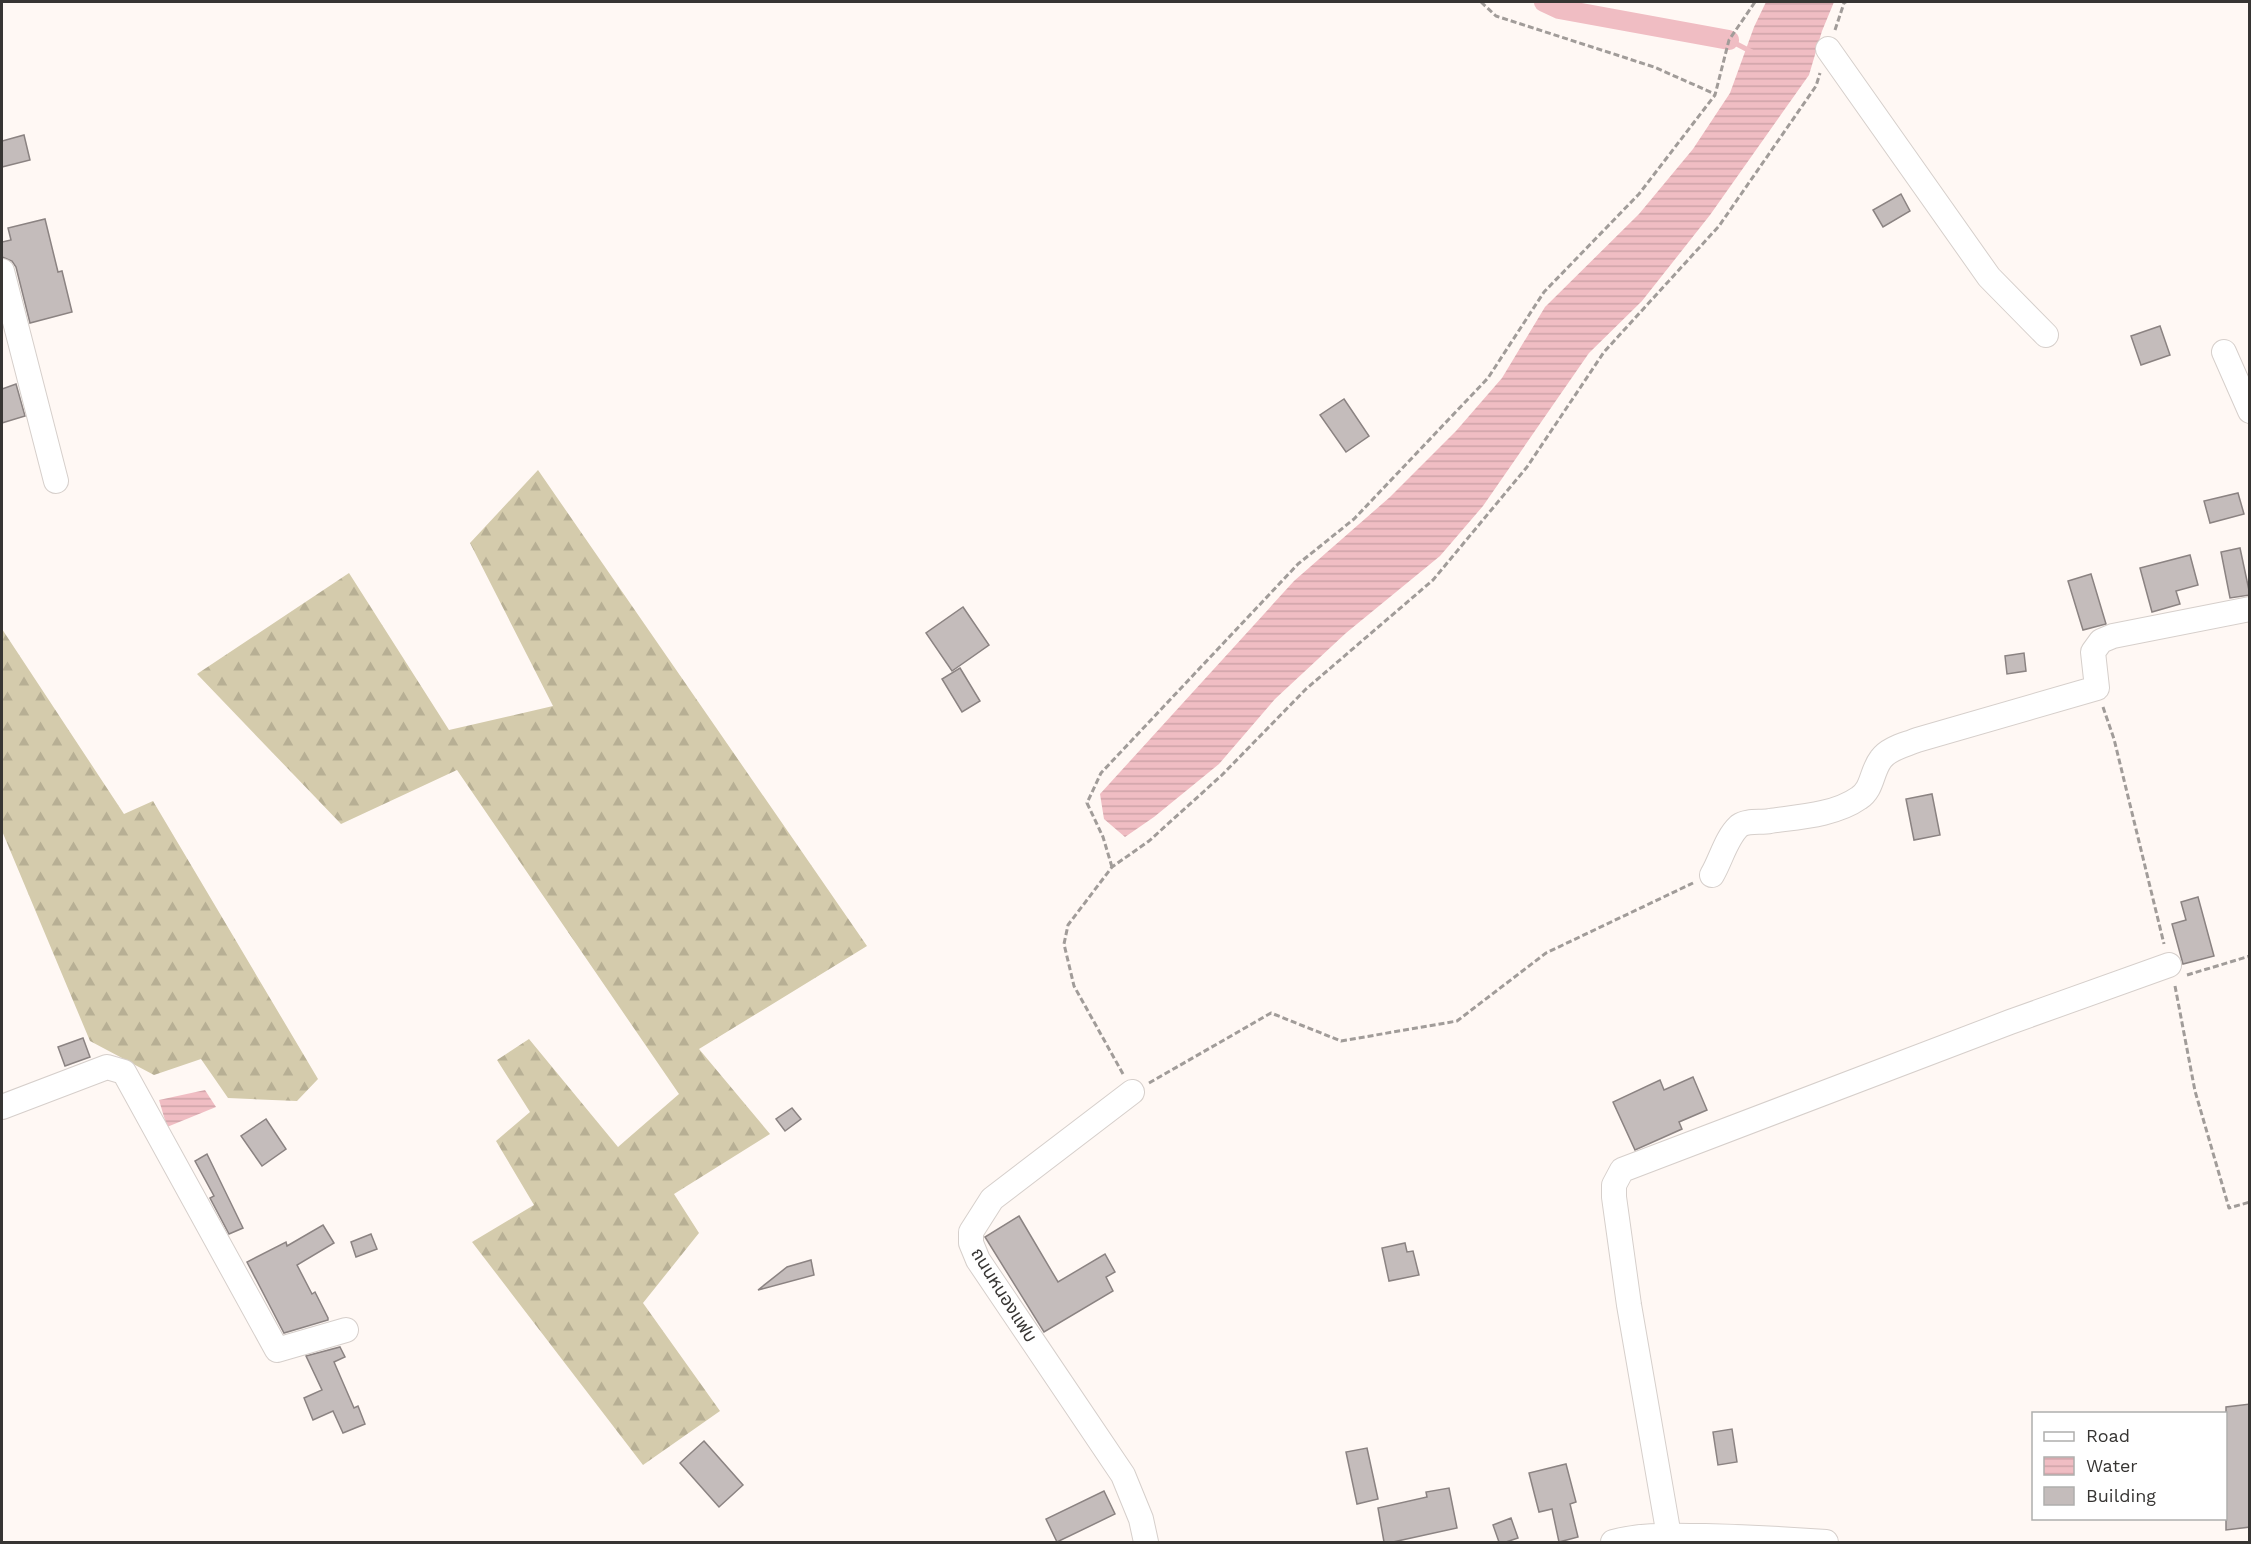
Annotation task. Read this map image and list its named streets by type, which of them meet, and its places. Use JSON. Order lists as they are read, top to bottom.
{
  "streets": {
    "street": ["ถนนหนองแฟบ"]
  },
  "legend": ["Road", "Water", "Building"]
}
